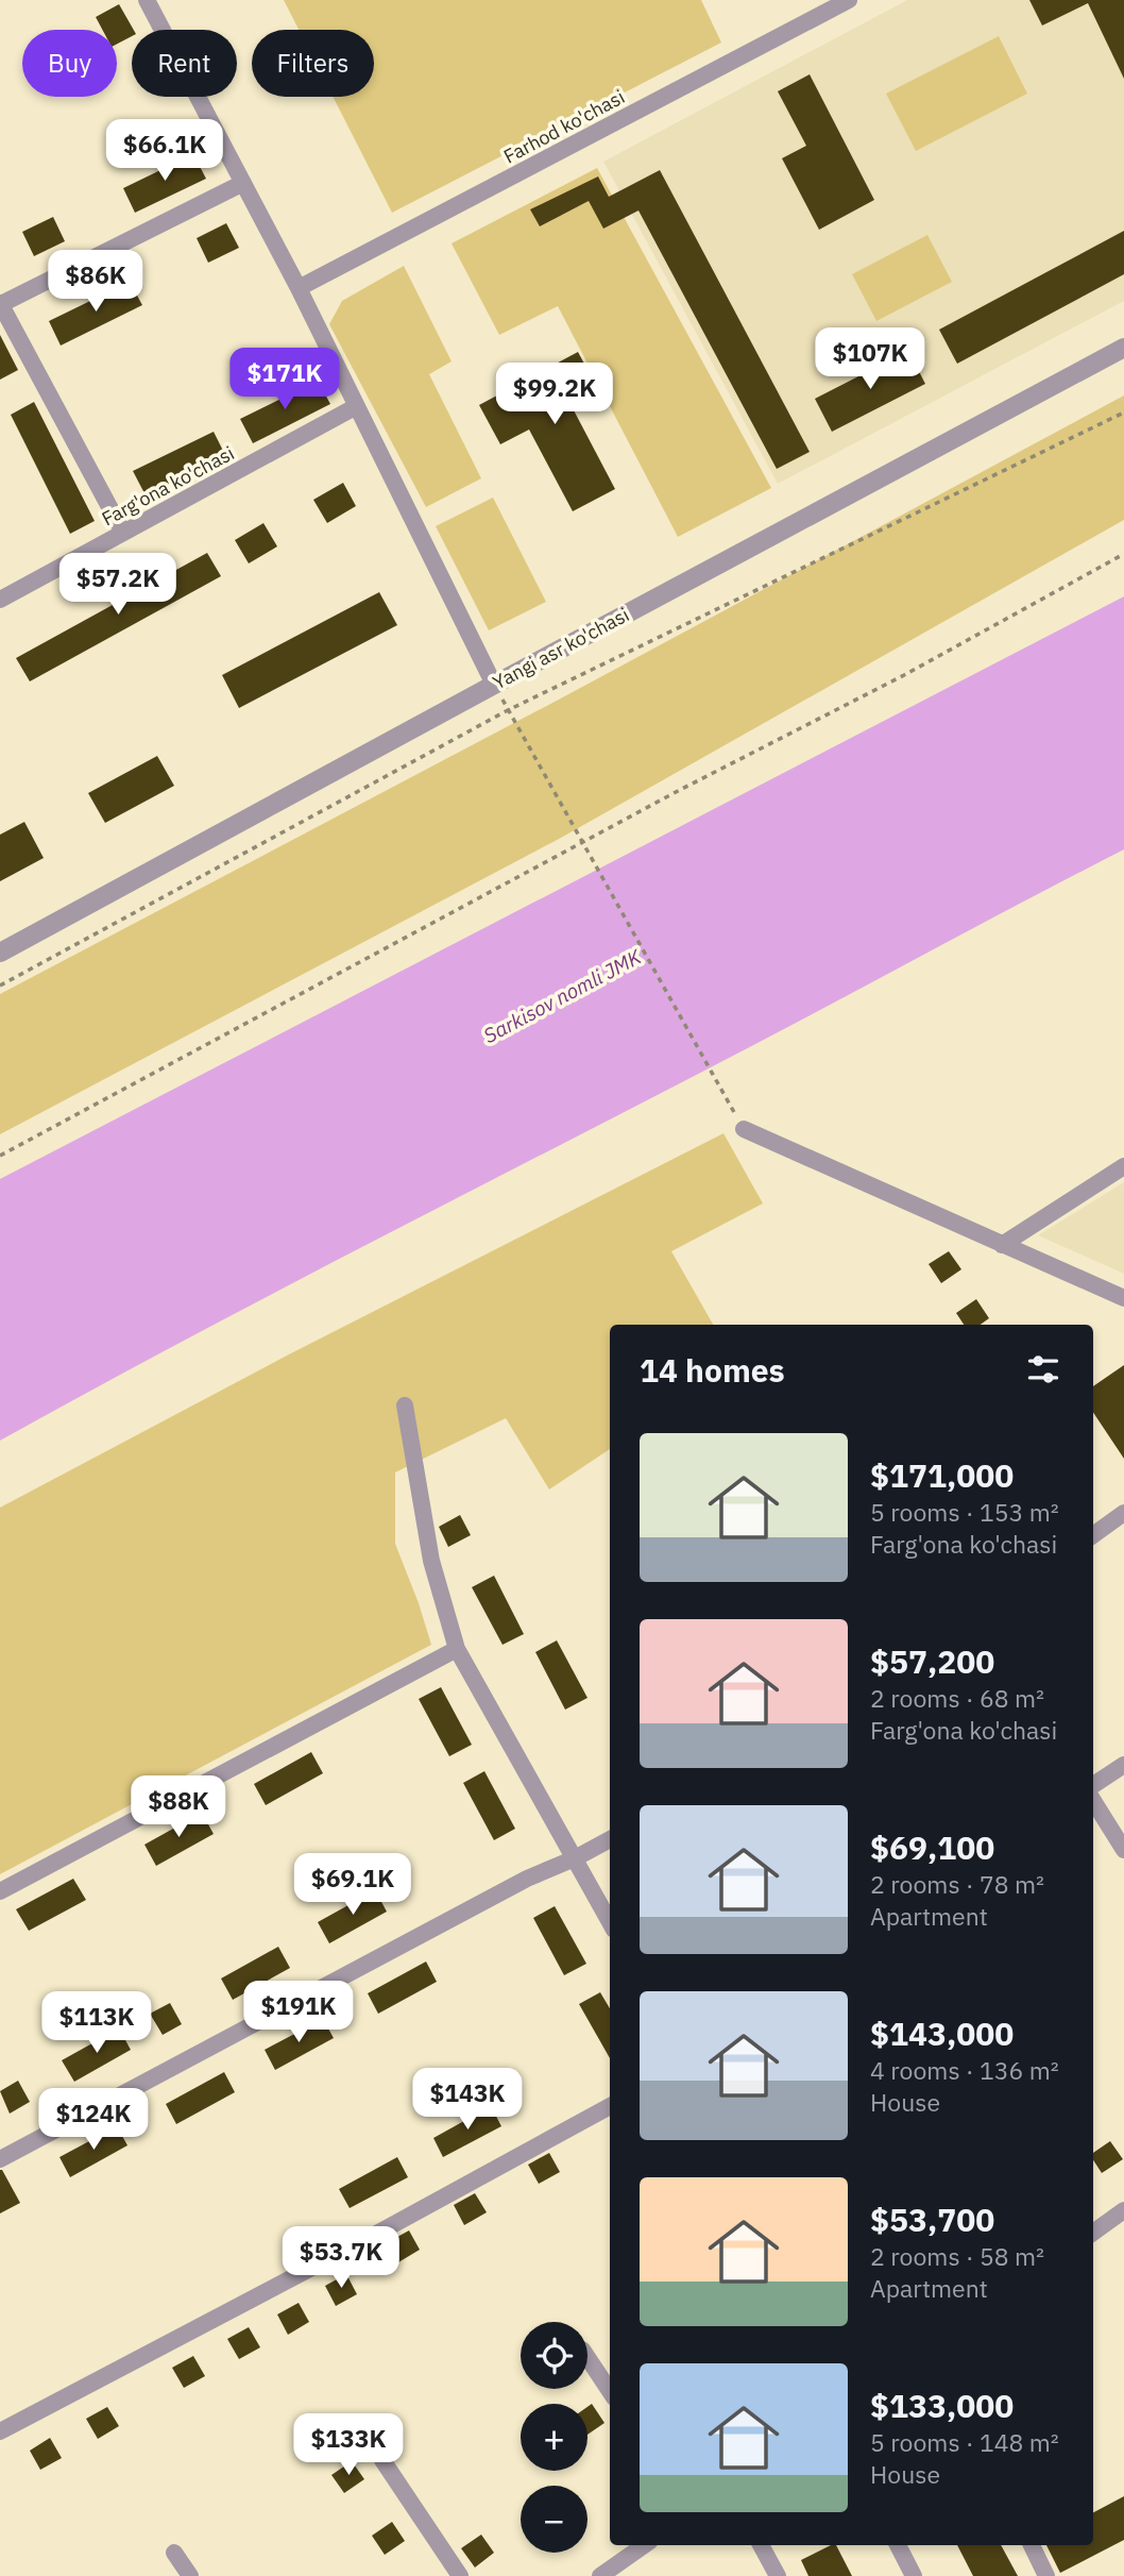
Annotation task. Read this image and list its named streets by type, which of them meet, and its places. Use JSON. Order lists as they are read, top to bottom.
{
  "streets": {
    "street": ["Farhod ko'chasi", "Farg'ona ko'chasi", "Yangi asr ko'chasi"]
  },
  "water": ["Sarkisov nomli JMK"],
  "page": {
    "chip": ["Buy", "Rent", "Filters"],
    "price": [
      "$66.1K",
      "$86K",
      "$107K",
      "$171K",
      "$99.2K",
      "$57.2K",
      "$88K",
      "$69.1K",
      "$191K",
      "$113K",
      "$143K",
      "$124K",
      "$53.7K",
      "$133K"
    ],
    "heading": "14 homes",
    "list": [
      {
        "name": "$171,000",
        "note": "5 rooms · 153 m² · Farg'ona ko'chasi"
      },
      {
        "name": "$57,200",
        "note": "2 rooms · 68 m² · Farg'ona ko'chasi"
      },
      {
        "name": "$69,100",
        "note": "2 rooms · 78 m² · Apartment"
      },
      {
        "name": "$143,000",
        "note": "4 rooms · 136 m² · House"
      },
      {
        "name": "$53,700",
        "note": "2 rooms · 58 m² · Apartment"
      },
      {
        "name": "$133,000",
        "note": "5 rooms · 148 m² · House"
      }
    ],
    "map_buttons": ["+", "−"]
  }
}
